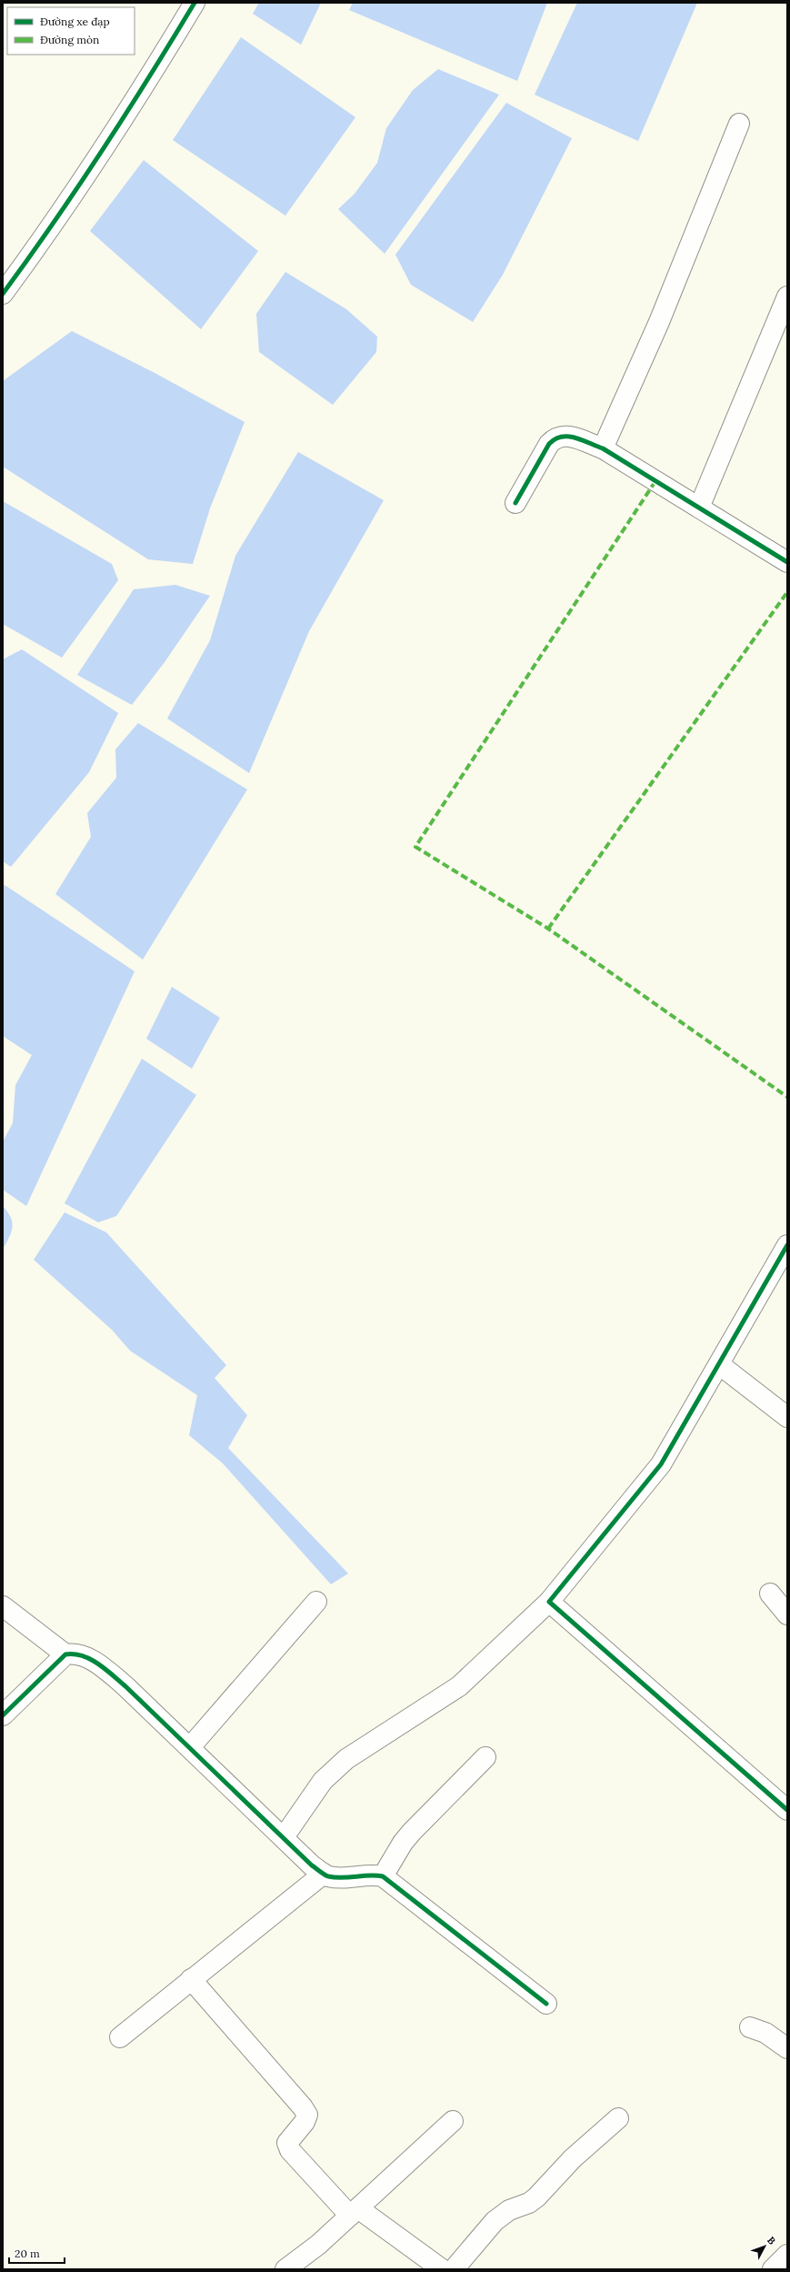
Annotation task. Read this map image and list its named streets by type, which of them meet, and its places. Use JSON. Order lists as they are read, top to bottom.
{
  "legend": ["Đường xe đạp", "Đường mòn"],
  "scale_bar": "20 m",
  "north": "top right"
}
